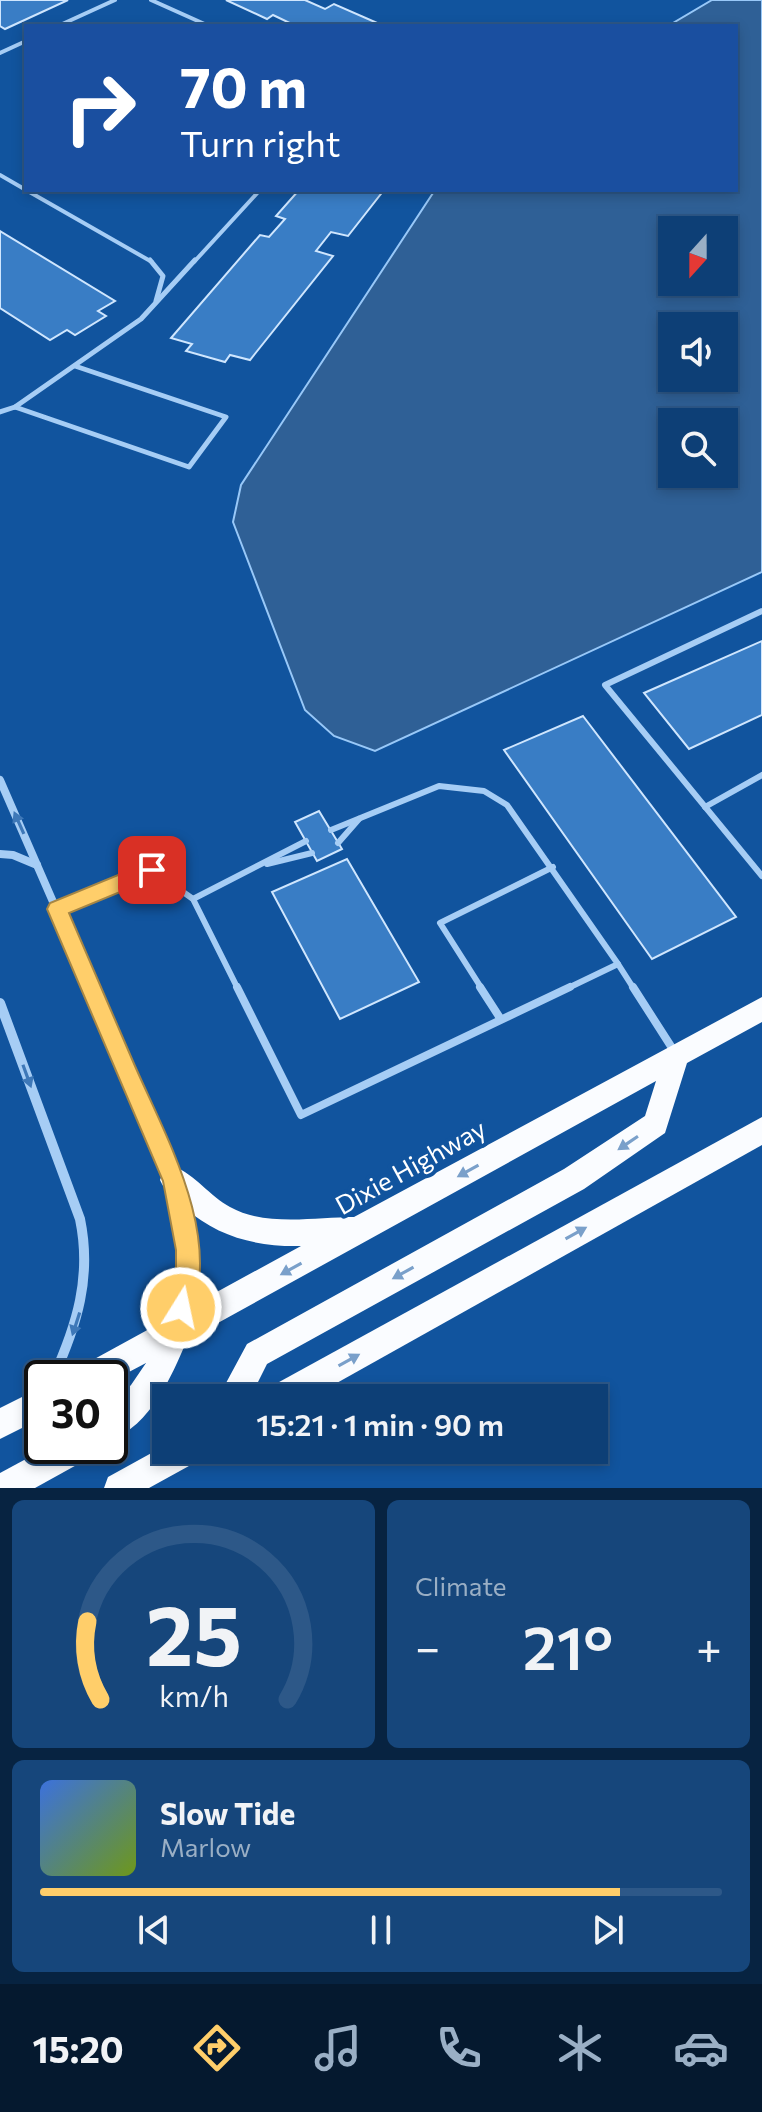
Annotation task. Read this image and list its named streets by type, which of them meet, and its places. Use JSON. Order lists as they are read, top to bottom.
{
  "streets": {
    "highway": ["Dixie Highway"]
  },
  "north": "bottom",
  "page": {
    "turn": ["70 m", "Turn right"],
    "limit": "30",
    "trip": "15:21 · 1 min · 90 m",
    "tile": "Climate",
    "heat": ["−", "21°", "+"],
    "song": ["Slow Tide", "Marlow"],
    "tabs": "15:20",
    "gauge": ["25", "km/h"]
  }
}
